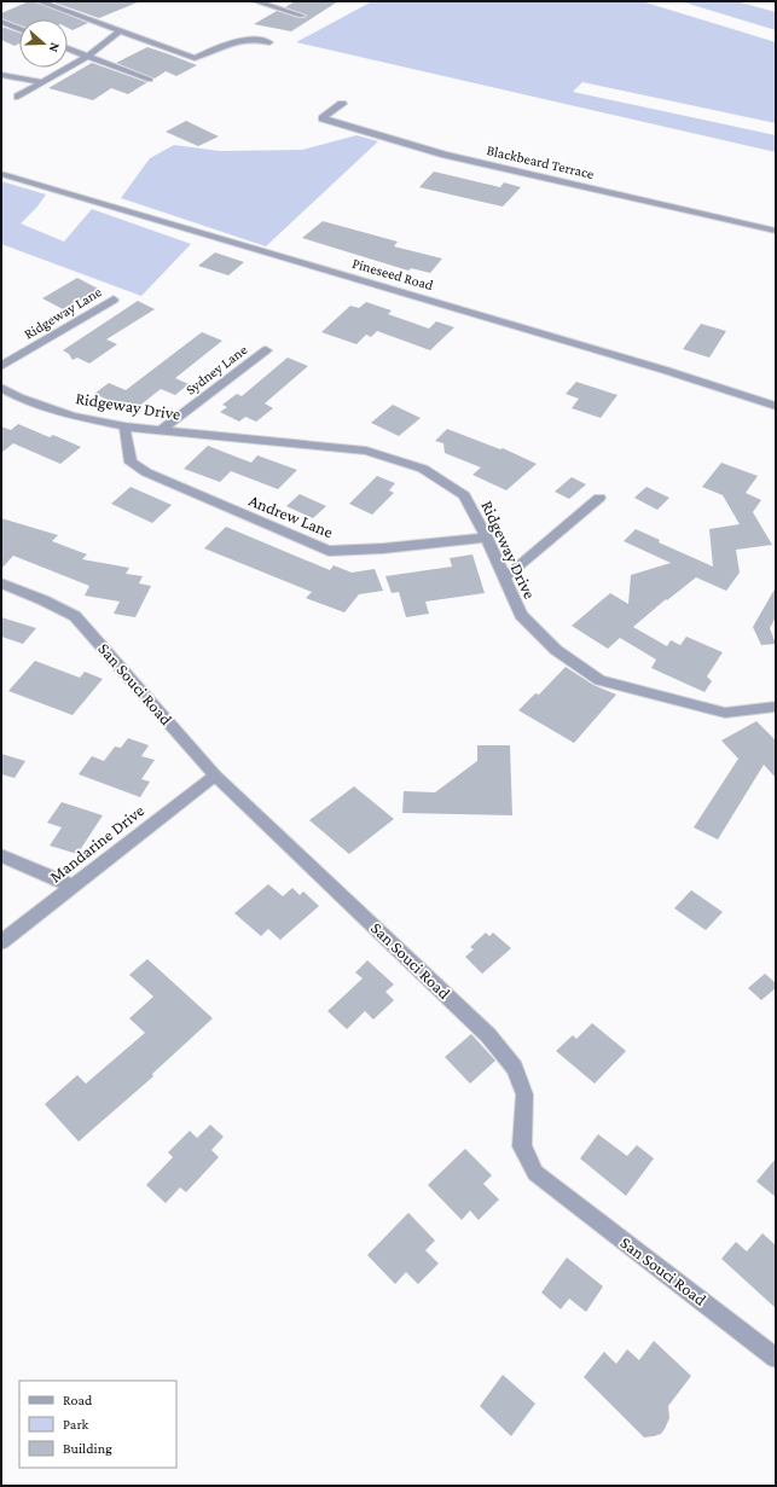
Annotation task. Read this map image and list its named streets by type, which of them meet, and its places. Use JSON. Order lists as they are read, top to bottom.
{
  "streets": {
    "street": [
      "Blackbeard Terrace",
      "Pineseed Road",
      "Ridgeway Lane",
      "Sydney Lane",
      "Ridgeway Drive",
      "Andrew Lane",
      "San Souci Road",
      "Mandarine Drive"
    ]
  },
  "crossings": [
    ["Sydney Lane", "Ridgeway Drive"],
    ["Ridgeway Drive", "Andrew Lane"],
    ["San Souci Road", "Mandarine Drive"]
  ],
  "legend": ["Road", "Park", "Building"],
  "north": "right"
}
